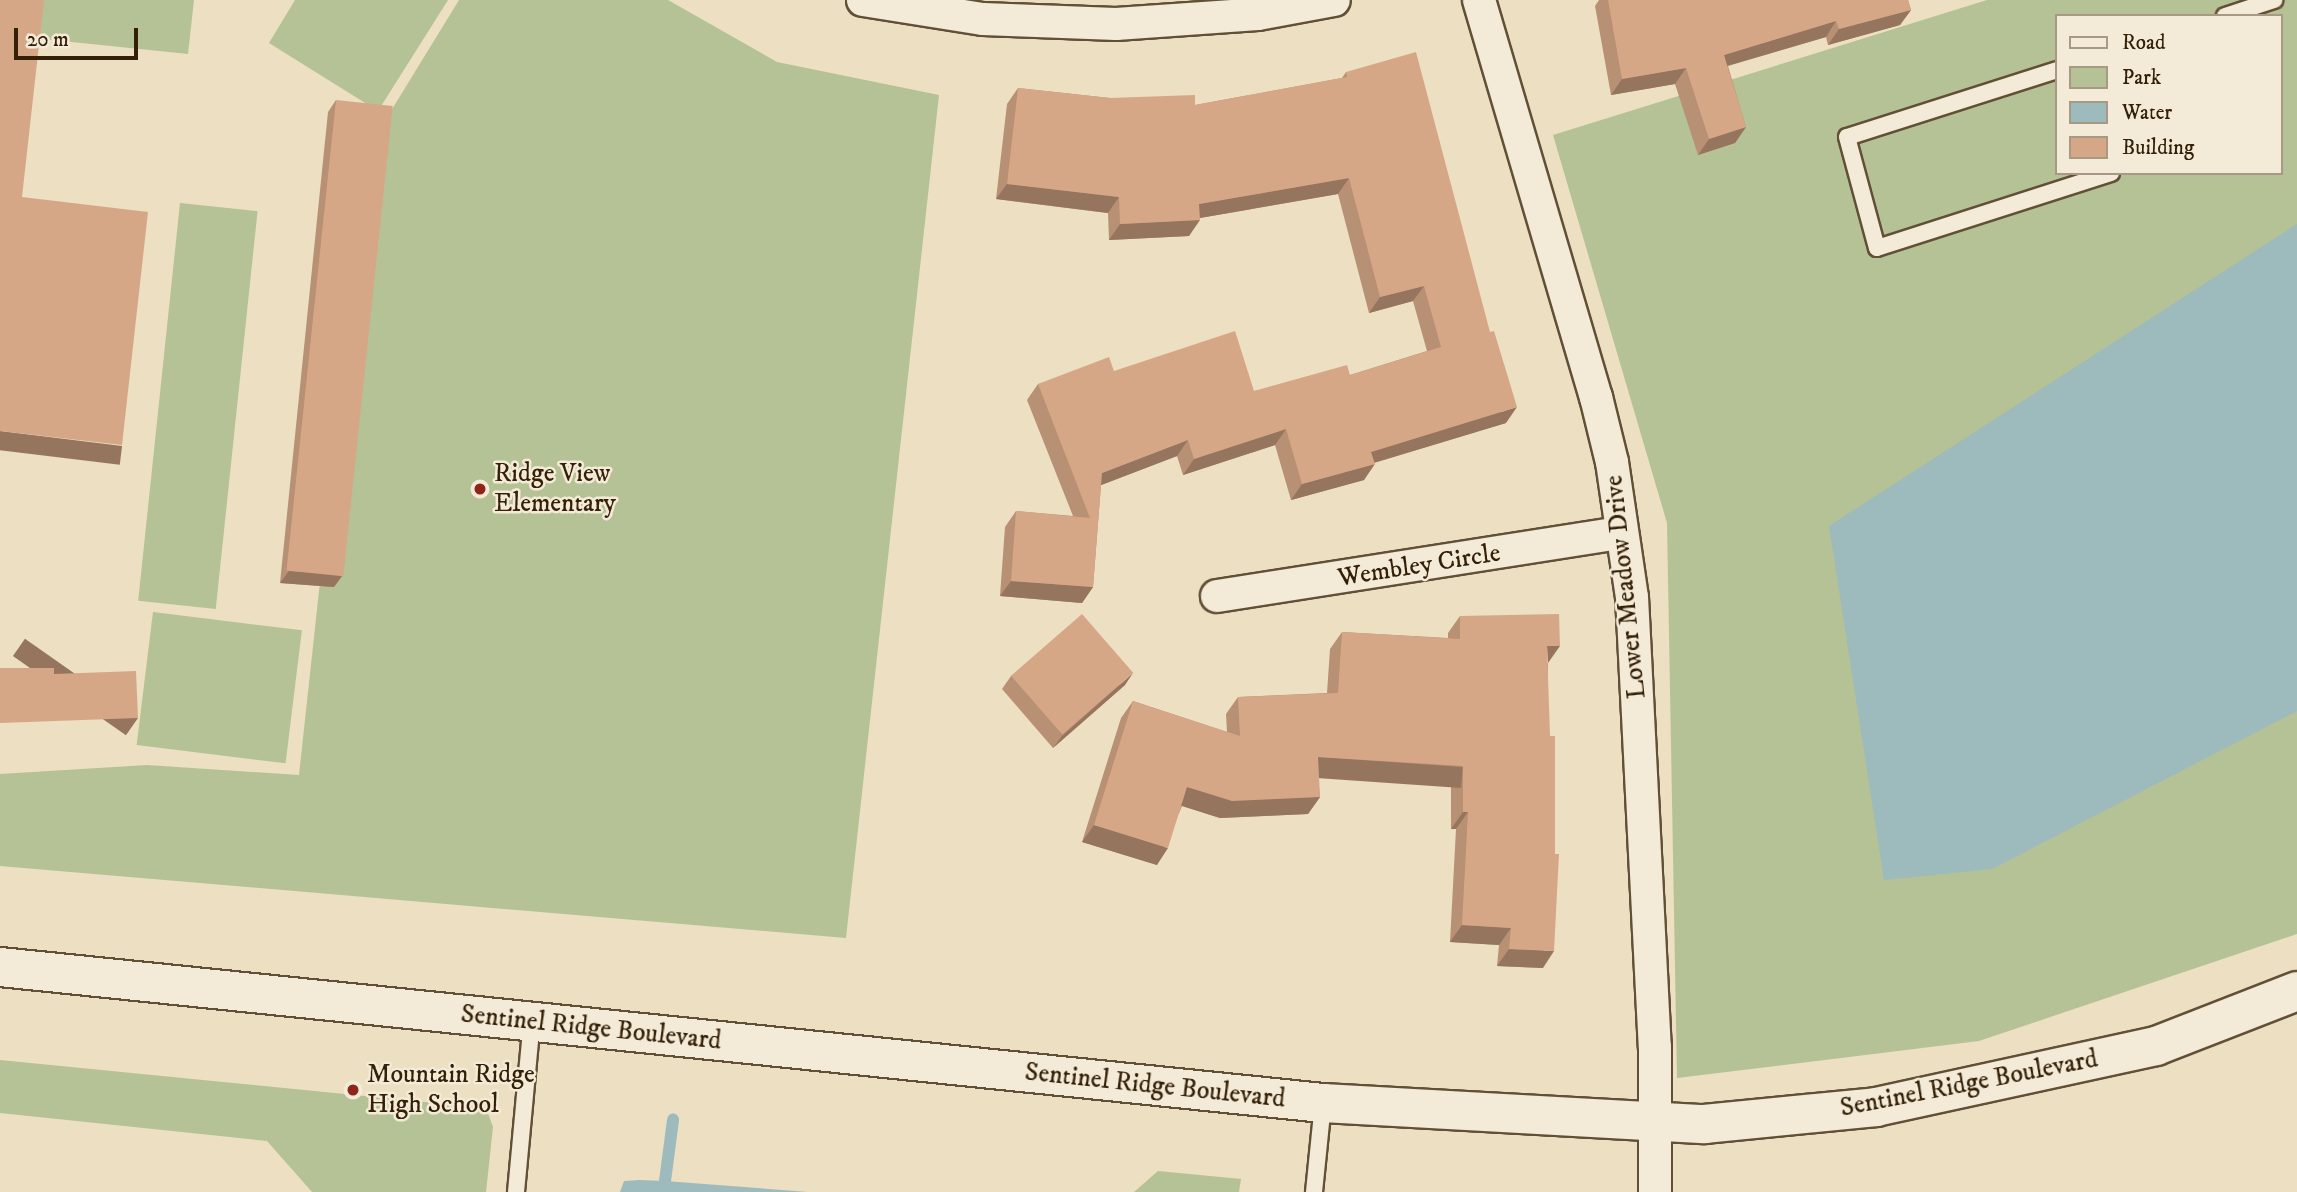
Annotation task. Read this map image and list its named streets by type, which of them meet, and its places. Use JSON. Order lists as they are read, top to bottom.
{
  "streets": {
    "main road": ["Sentinel Ridge Boulevard"],
    "street": ["Wembley Circle", "Lower Meadow Drive"]
  },
  "crossings": [
    ["Wembley Circle", "Lower Meadow Drive"],
    ["Lower Meadow Drive", "Sentinel Ridge Boulevard"]
  ],
  "places": ["Ridge View Elementary", "Mountain Ridge High School"],
  "legend": [
    "Road",
    "Park",
    "Water",
    "Building"
  ],
  "scale_bar": "20 m"
}
